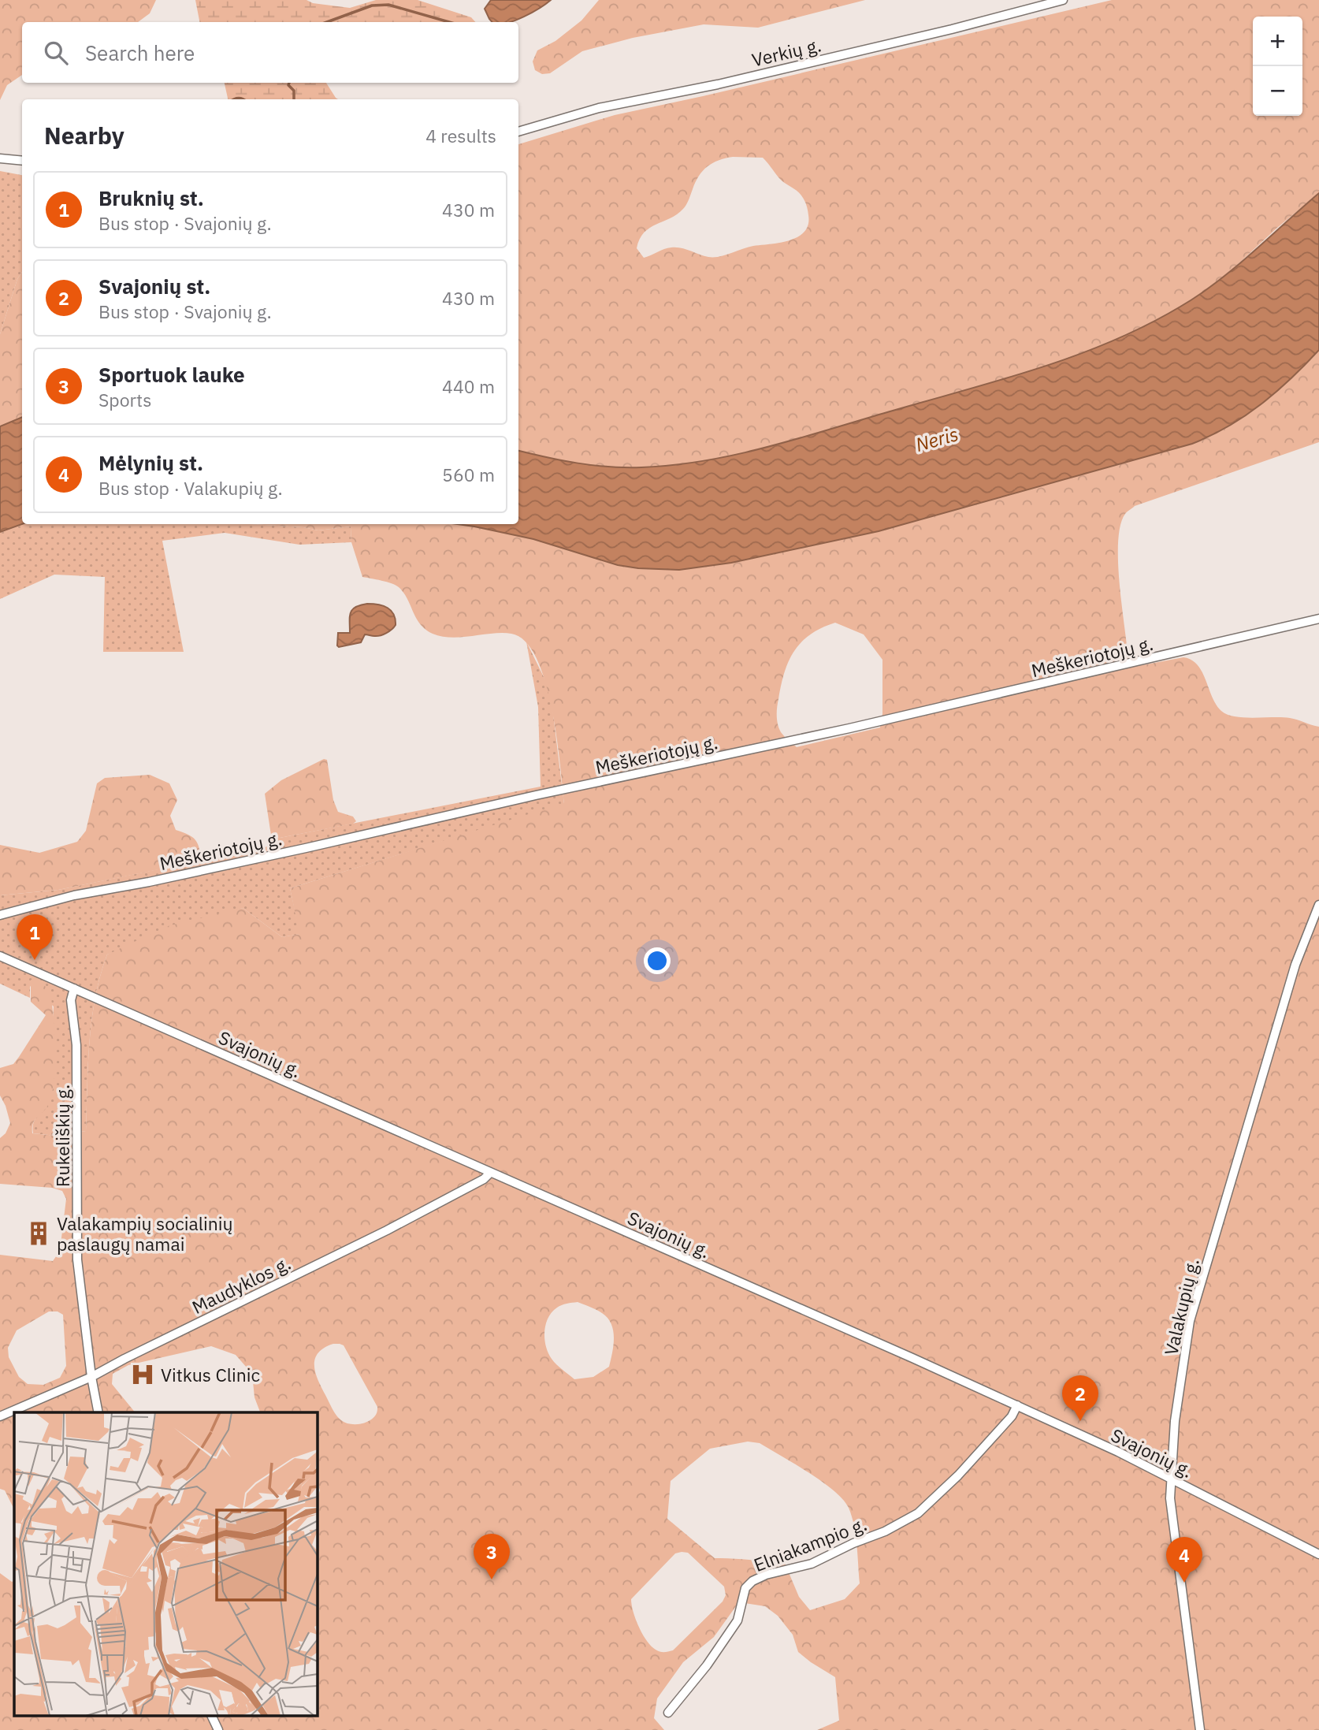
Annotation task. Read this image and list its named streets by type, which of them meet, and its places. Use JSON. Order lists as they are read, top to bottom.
{
  "streets": {
    "street": [
      "Verkių g.",
      "Meškeriotojų g.",
      "Svajonių g.",
      "Rukeliškių g.",
      "Maudyklos g.",
      "Valakupių g.",
      "Elniakampio g."
    ]
  },
  "crossings": [
    ["Svajonių g.", "Rukeliškių g."],
    ["Svajonių g.", "Maudyklos g."],
    ["Svajonių g.", "Valakupių g."],
    ["Svajonių g.", "Elniakampio g."],
    ["Rukeliškių g.", "Maudyklos g."]
  ],
  "water": ["Neris"],
  "places": {
    "building": ["Valakampių socialinių paslaugų namai"],
    "hospital": ["Vitkus Clinic"]
  },
  "page": {
    "map_buttons": ["+", "−"],
    "search": "Search here",
    "heading": ["Nearby", "4 results"],
    "list": [
      {
        "mark": "1",
        "name": "Bruknių st.",
        "note": "Bus stop · Svajonių g.",
        "value": "430 m"
      },
      {
        "mark": "2",
        "name": "Svajonių st.",
        "note": "Bus stop · Svajonių g.",
        "value": "430 m"
      },
      {
        "mark": "3",
        "name": "Sportuok lauke",
        "note": "Sports",
        "value": "440 m"
      },
      {
        "mark": "4",
        "name": "Mėlynių st.",
        "note": "Bus stop · Valakupių g.",
        "value": "560 m"
      }
    ],
    "pins": [
      "1",
      "2",
      "3",
      "4"
    ]
  }
}
